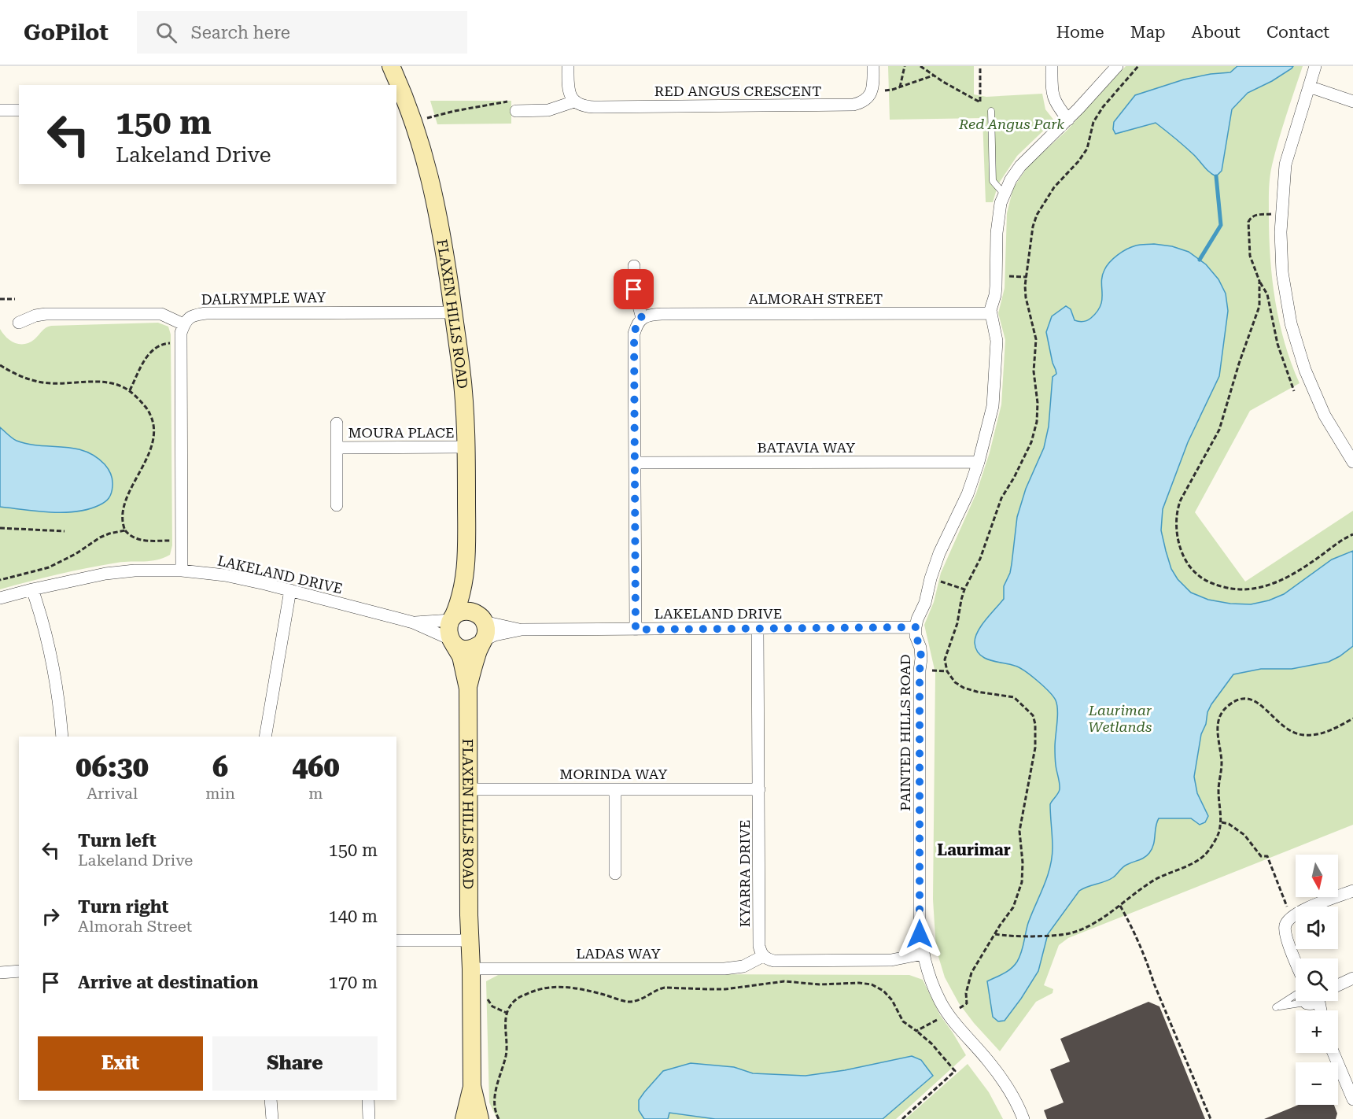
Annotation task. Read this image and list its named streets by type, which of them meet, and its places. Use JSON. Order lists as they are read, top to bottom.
{
  "streets": {
    "street": [
      "RED ANGUS CRESCENT",
      "DALRYMPLE WAY",
      "ALMORAH STREET",
      "FLAXEN HILLS ROAD",
      "MOURA PLACE",
      "BATAVIA WAY",
      "LAKELAND DRIVE",
      "PAINTED HILLS ROAD",
      "MORINDA WAY",
      "KYARRA DRIVE",
      "LADAS WAY"
    ]
  },
  "crossings": [
    ["DALRYMPLE WAY", "FLAXEN HILLS ROAD"],
    ["FLAXEN HILLS ROAD", "MOURA PLACE"],
    ["FLAXEN HILLS ROAD", "LAKELAND DRIVE"],
    ["FLAXEN HILLS ROAD", "MORINDA WAY"],
    ["FLAXEN HILLS ROAD", "LADAS WAY"],
    ["LAKELAND DRIVE", "PAINTED HILLS ROAD"],
    ["LAKELAND DRIVE", "KYARRA DRIVE"],
    ["MORINDA WAY", "KYARRA DRIVE"],
    ["KYARRA DRIVE", "LADAS WAY"]
  ],
  "districts": ["Laurimar"],
  "parks": ["Red Angus Park", "Laurimar Wetlands"],
  "north": "bottom",
  "page": {
    "header": "GoPilot",
    "search": "Search here",
    "nav": [
      "Home",
      "Map",
      "About",
      "Contact"
    ],
    "turn": ["150 m", "Lakeland Drive"],
    "eta": [
      "06:30",
      "Arrival",
      "6",
      "min",
      "460",
      "m"
    ],
    "list": [
      {
        "name": "Turn left",
        "note": "Lakeland Drive",
        "value": "150 m"
      },
      {
        "name": "Turn right",
        "note": "Almorah Street",
        "value": "140 m"
      },
      {
        "name": "Arrive at destination",
        "value": "170 m"
      }
    ],
    "map_buttons": ["+", "−"],
    "buttons": ["Exit", "Share"]
  }
}
